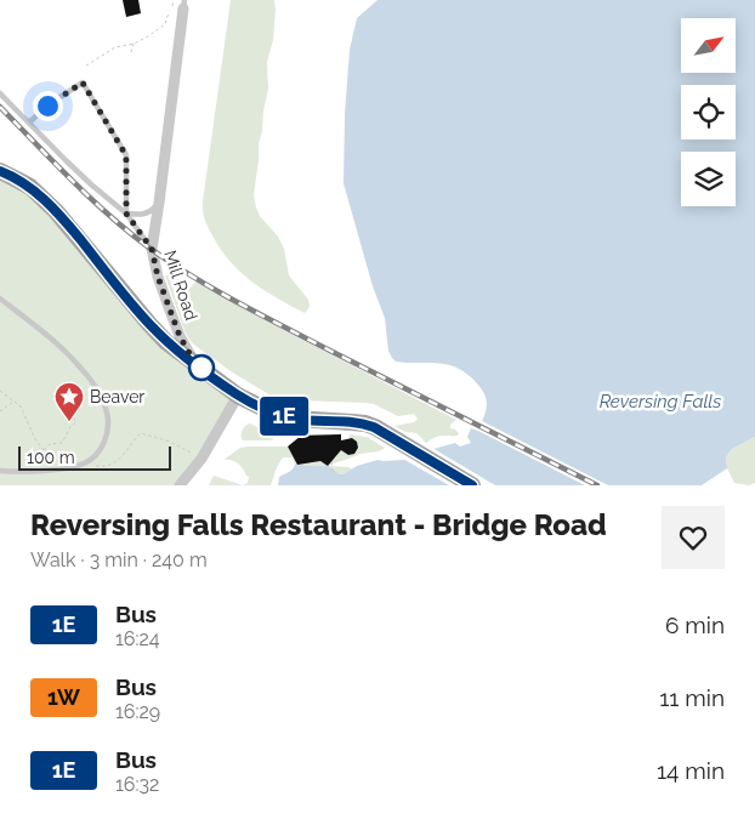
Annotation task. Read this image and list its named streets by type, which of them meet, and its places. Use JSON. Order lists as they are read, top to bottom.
{
  "streets": {
    "street": ["Mill Road"]
  },
  "water": ["Reversing Falls"],
  "places": {
    "place": ["Beaver"]
  },
  "lines": ["bus line 1E"],
  "scale_bar": "100 m",
  "north": "top right",
  "page": {
    "on_map": "1E",
    "scale": "100 m",
    "heading": ["Reversing Falls Restaurant - Bridge Road", "Walk · 3 min · 240 m"],
    "list": [
      {
        "mark": "1E",
        "name": "Bus",
        "note": "16:24",
        "value": "6 min"
      },
      {
        "mark": "1W",
        "name": "Bus",
        "note": "16:29",
        "value": "11 min"
      },
      {
        "mark": "1E",
        "name": "Bus",
        "note": "16:32",
        "value": "14 min"
      }
    ]
  }
}
